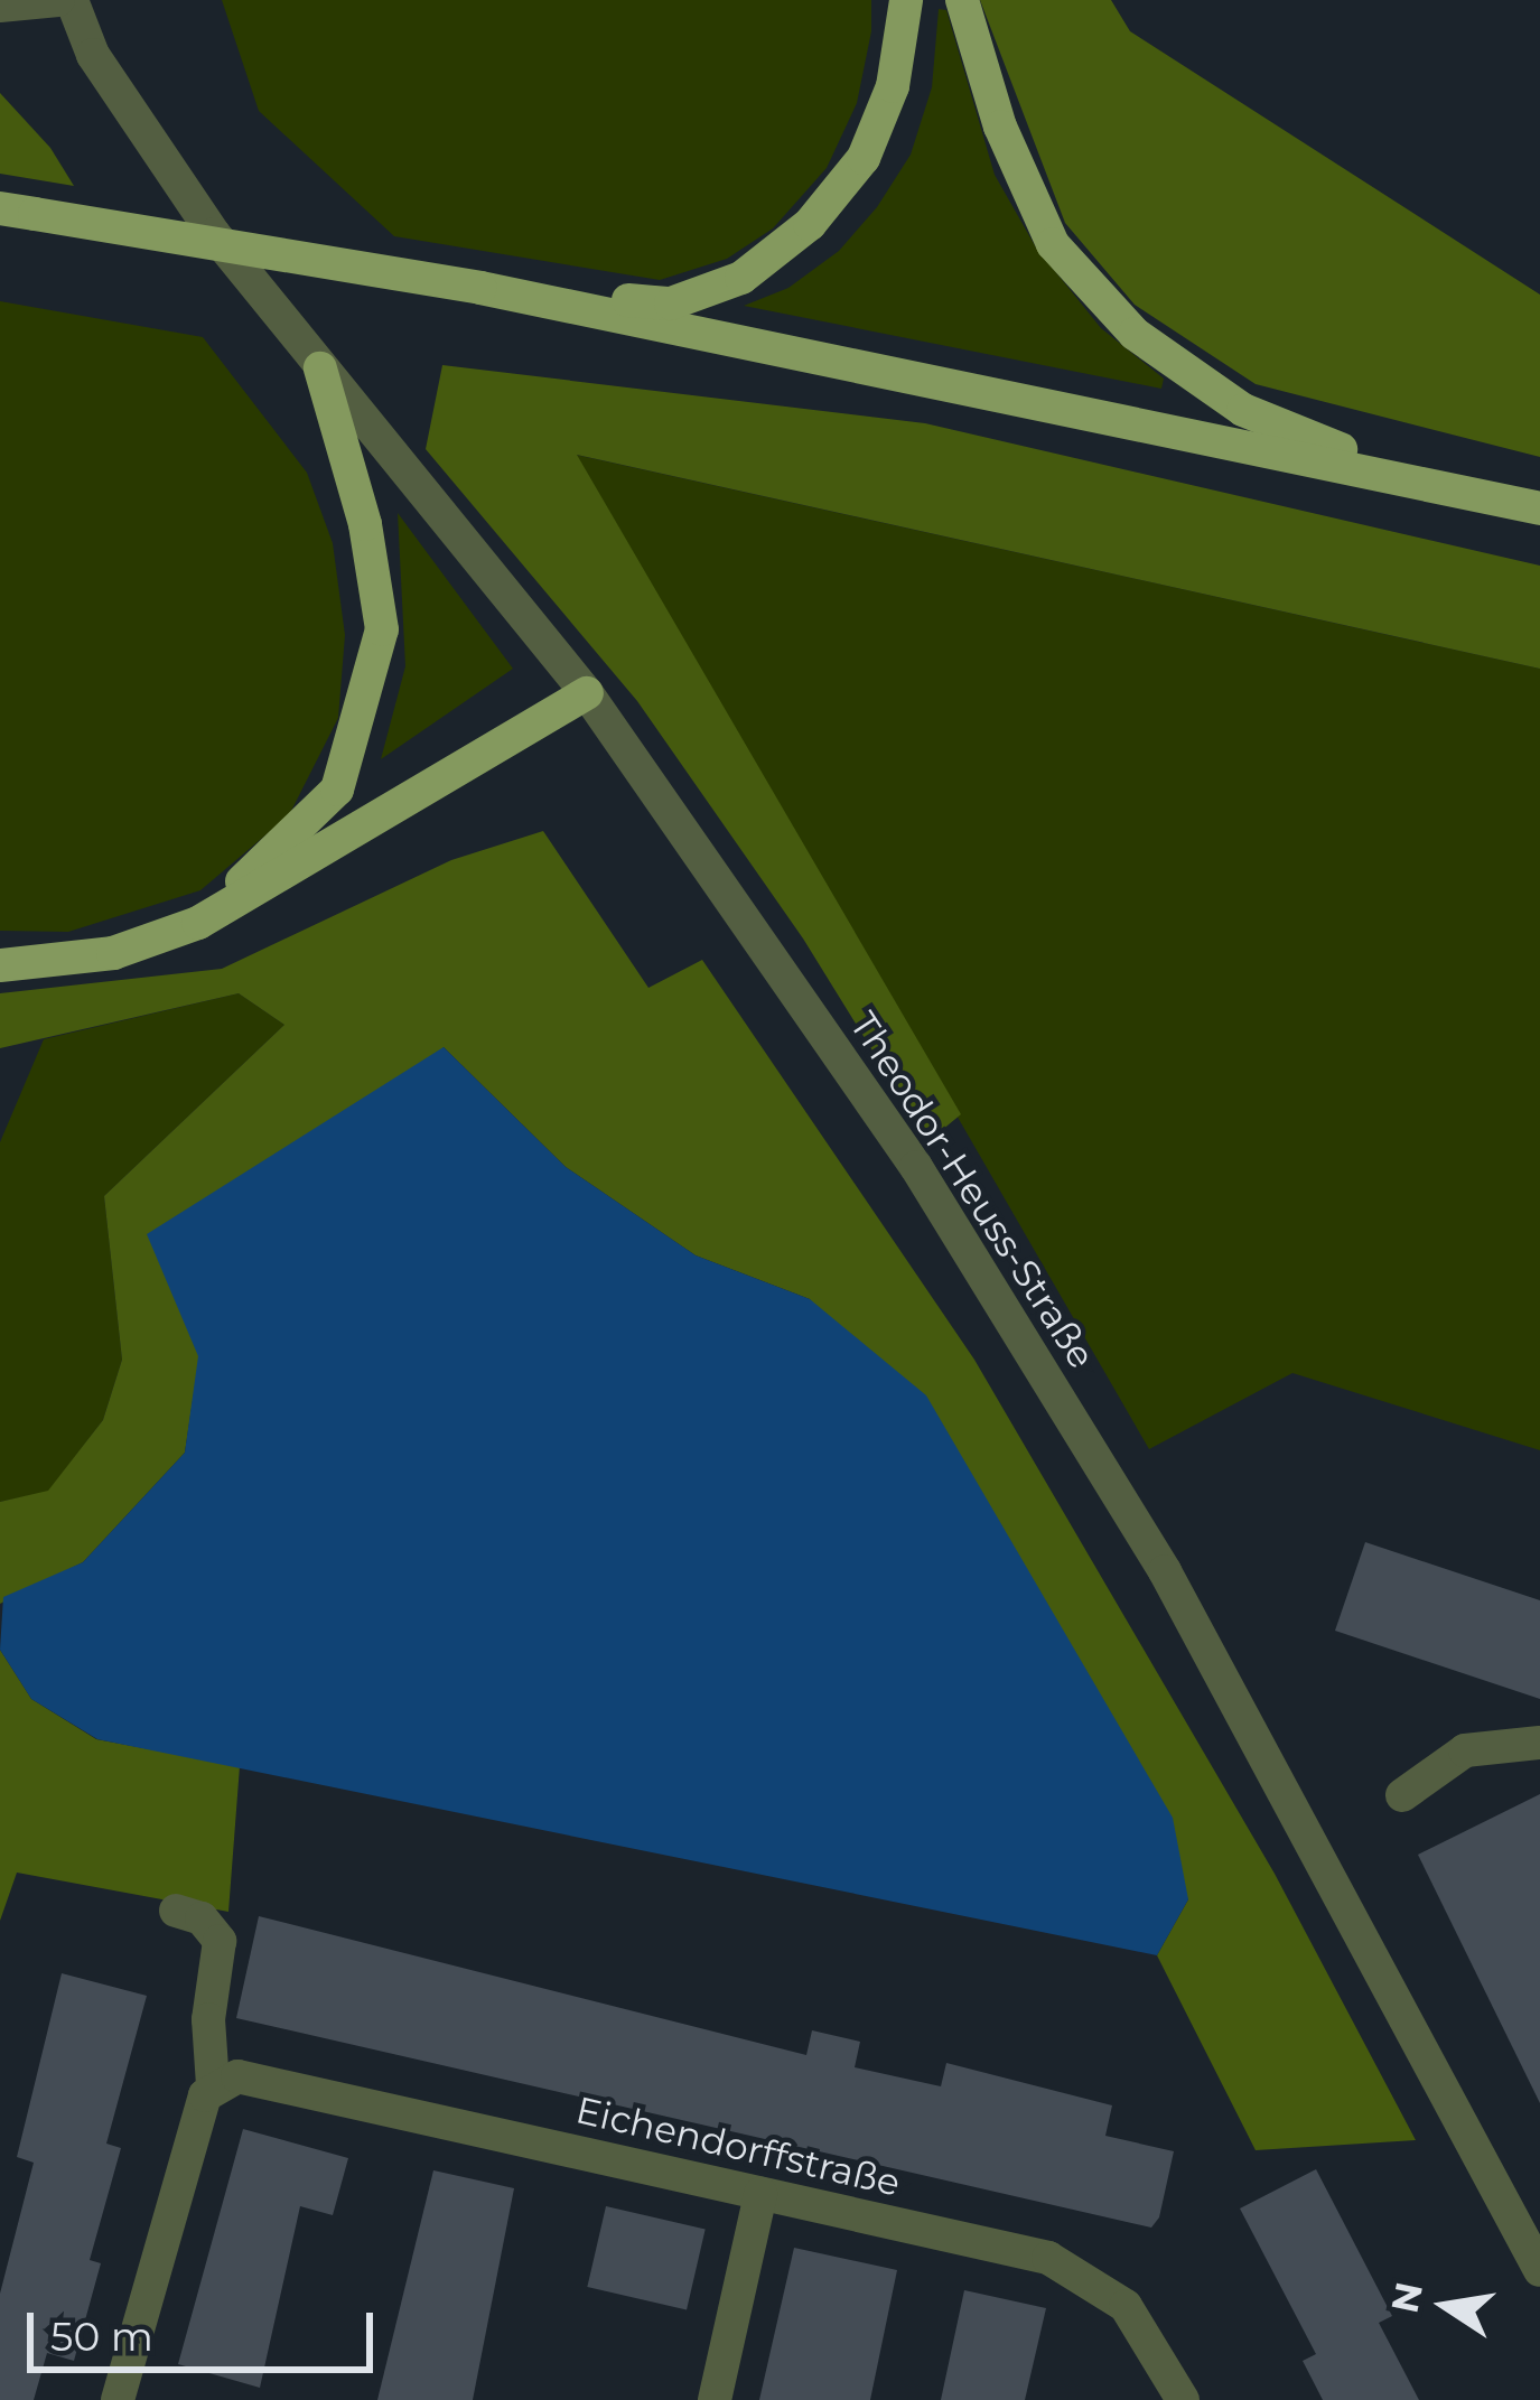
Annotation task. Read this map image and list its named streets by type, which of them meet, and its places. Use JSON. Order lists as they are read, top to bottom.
{
  "streets": {
    "street": ["Theodor-Heuss-Straße", "Eichendorffstraße"]
  },
  "scale_bar": "50 m",
  "north": "left"
}
